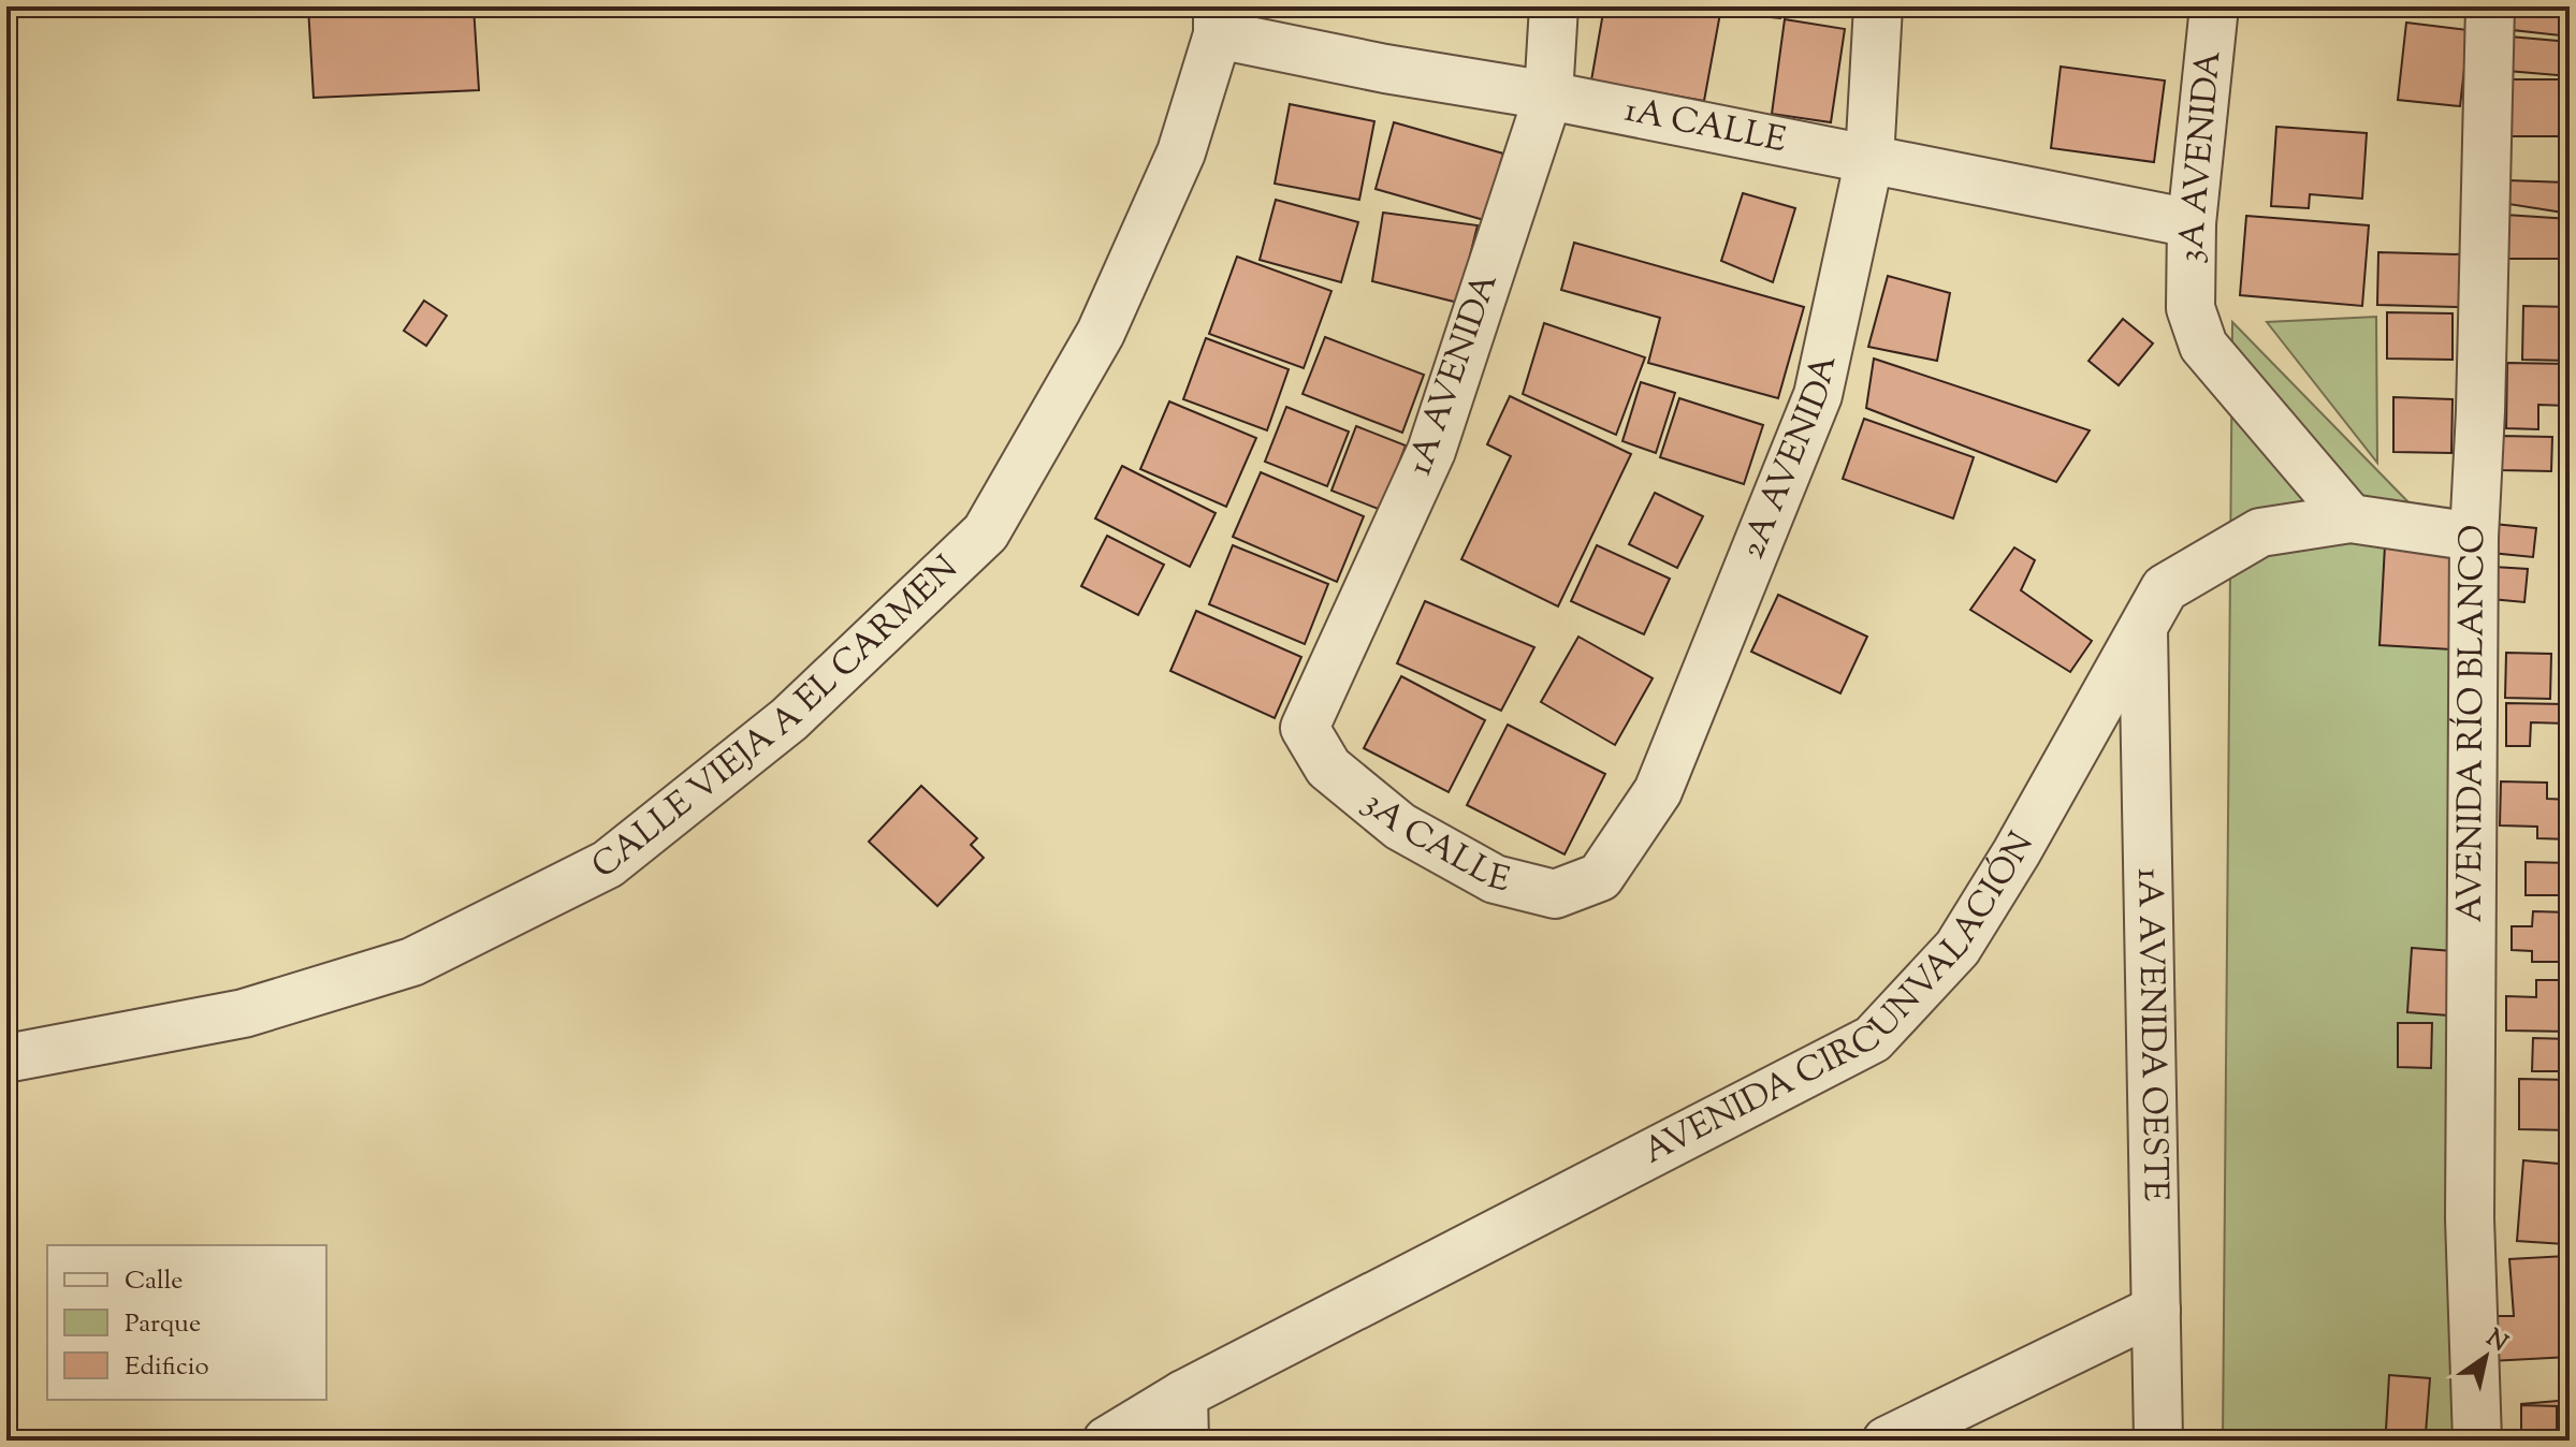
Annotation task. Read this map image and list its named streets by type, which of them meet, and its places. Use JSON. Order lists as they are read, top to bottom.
{
  "streets": {
    "street": [
      "1A CALLE",
      "3A AVENIDA",
      "1A AVENIDA",
      "2A AVENIDA",
      "CALLE VIEJA A EL CARMEN",
      "AVENIDA RÍO BLANCO",
      "3A CALLE",
      "AVENIDA CIRCUNVALACIÓN",
      "1A AVENIDA OESTE"
    ]
  },
  "crossings": [
    ["1A CALLE", "3A AVENIDA"],
    ["1A CALLE", "1A AVENIDA"],
    ["1A CALLE", "2A AVENIDA"],
    ["1A CALLE", "CALLE VIEJA A EL CARMEN"],
    ["3A AVENIDA", "AVENIDA CIRCUNVALACIÓN"],
    ["1A AVENIDA", "3A CALLE"],
    ["2A AVENIDA", "3A CALLE"],
    ["AVENIDA RÍO BLANCO", "AVENIDA CIRCUNVALACIÓN"],
    ["AVENIDA CIRCUNVALACIÓN", "1A AVENIDA OESTE"]
  ],
  "legend": ["Calle", "Parque", "Edificio"],
  "north": "top right"
}
